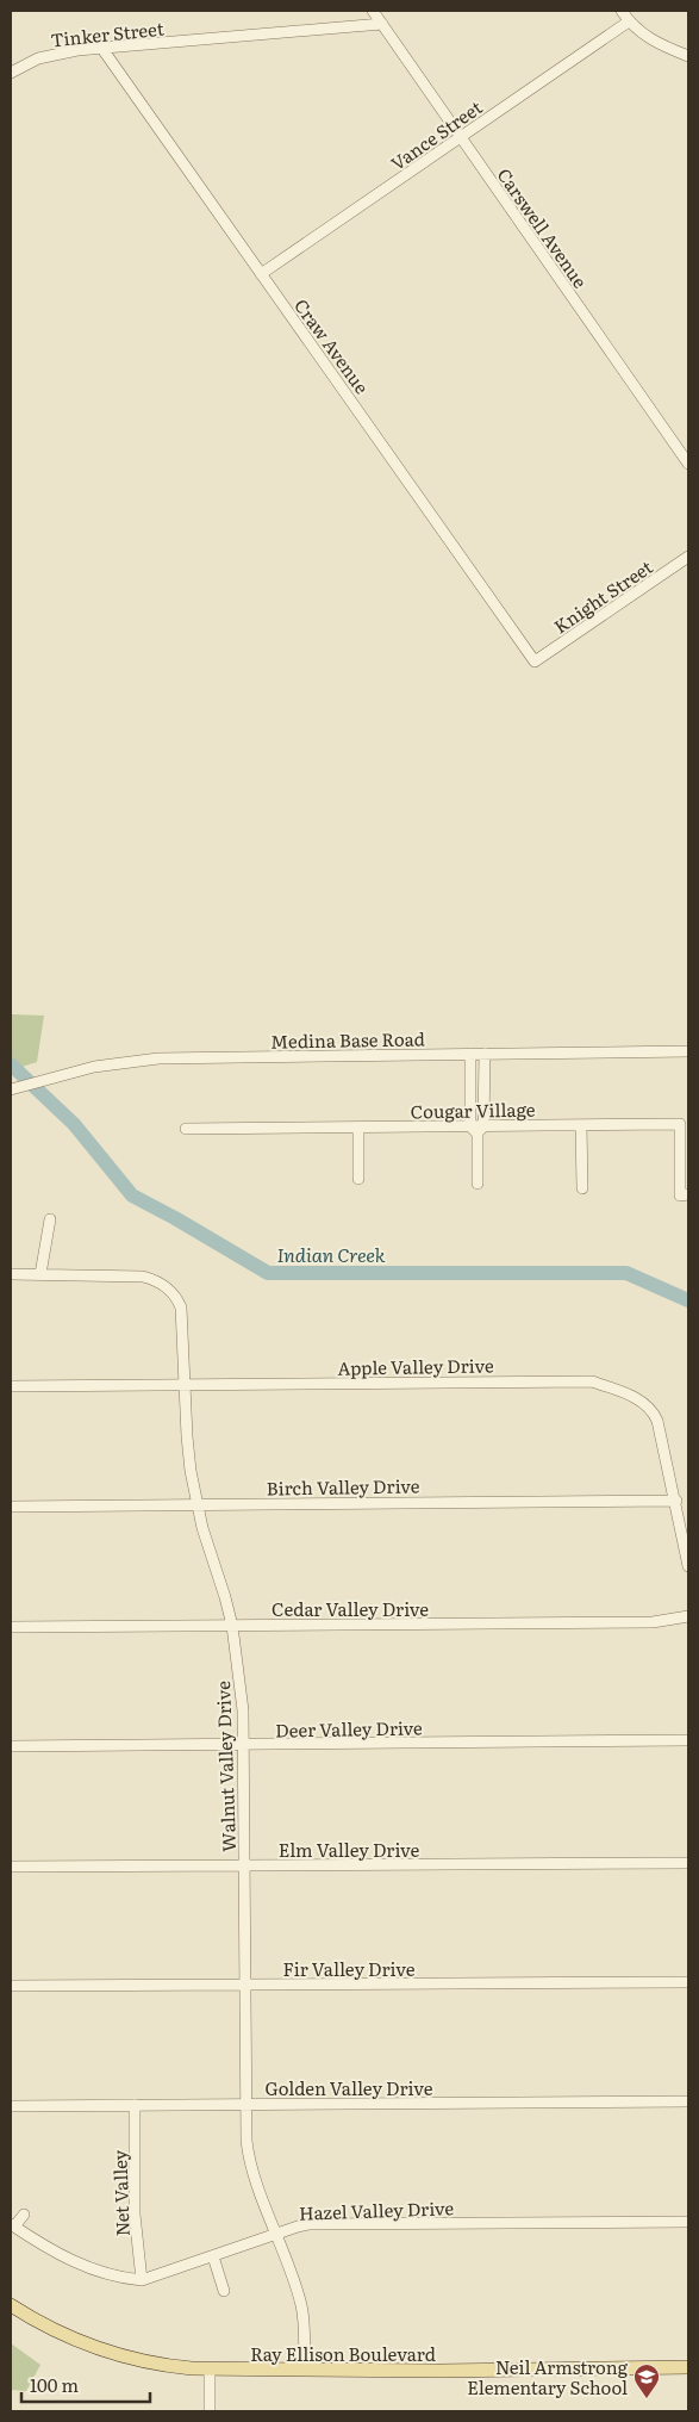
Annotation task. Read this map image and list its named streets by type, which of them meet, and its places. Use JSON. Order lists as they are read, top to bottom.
{
  "streets": {
    "main road": ["Ray Ellison Boulevard"],
    "street": [
      "Tinker Street",
      "Vance Street",
      "Carswell Avenue",
      "Craw Avenue",
      "Knight Street",
      "Medina Base Road",
      "Cougar Village",
      "Apple Valley Drive",
      "Birch Valley Drive",
      "Cedar Valley Drive",
      "Deer Valley Drive",
      "Walnut Valley Drive",
      "Elm Valley Drive",
      "Fir Valley Drive",
      "Golden Valley Drive",
      "Net Valley",
      "Hazel Valley Drive"
    ]
  },
  "crossings": [
    ["Tinker Street", "Carswell Avenue"],
    ["Tinker Street", "Craw Avenue"],
    ["Vance Street", "Carswell Avenue"],
    ["Vance Street", "Craw Avenue"],
    ["Craw Avenue", "Knight Street"],
    ["Apple Valley Drive", "Birch Valley Drive"],
    ["Apple Valley Drive", "Walnut Valley Drive"],
    ["Birch Valley Drive", "Walnut Valley Drive"],
    ["Cedar Valley Drive", "Walnut Valley Drive"],
    ["Deer Valley Drive", "Walnut Valley Drive"],
    ["Walnut Valley Drive", "Elm Valley Drive"],
    ["Walnut Valley Drive", "Fir Valley Drive"],
    ["Walnut Valley Drive", "Golden Valley Drive"],
    ["Walnut Valley Drive", "Hazel Valley Drive"],
    ["Walnut Valley Drive", "Ray Ellison Boulevard"],
    ["Golden Valley Drive", "Net Valley"],
    ["Net Valley", "Hazel Valley Drive"]
  ],
  "water": ["Indian Creek"],
  "places": {
    "school or university": ["Neil Armstrong Elementary School"]
  },
  "scale_bar": "100 m"
}
